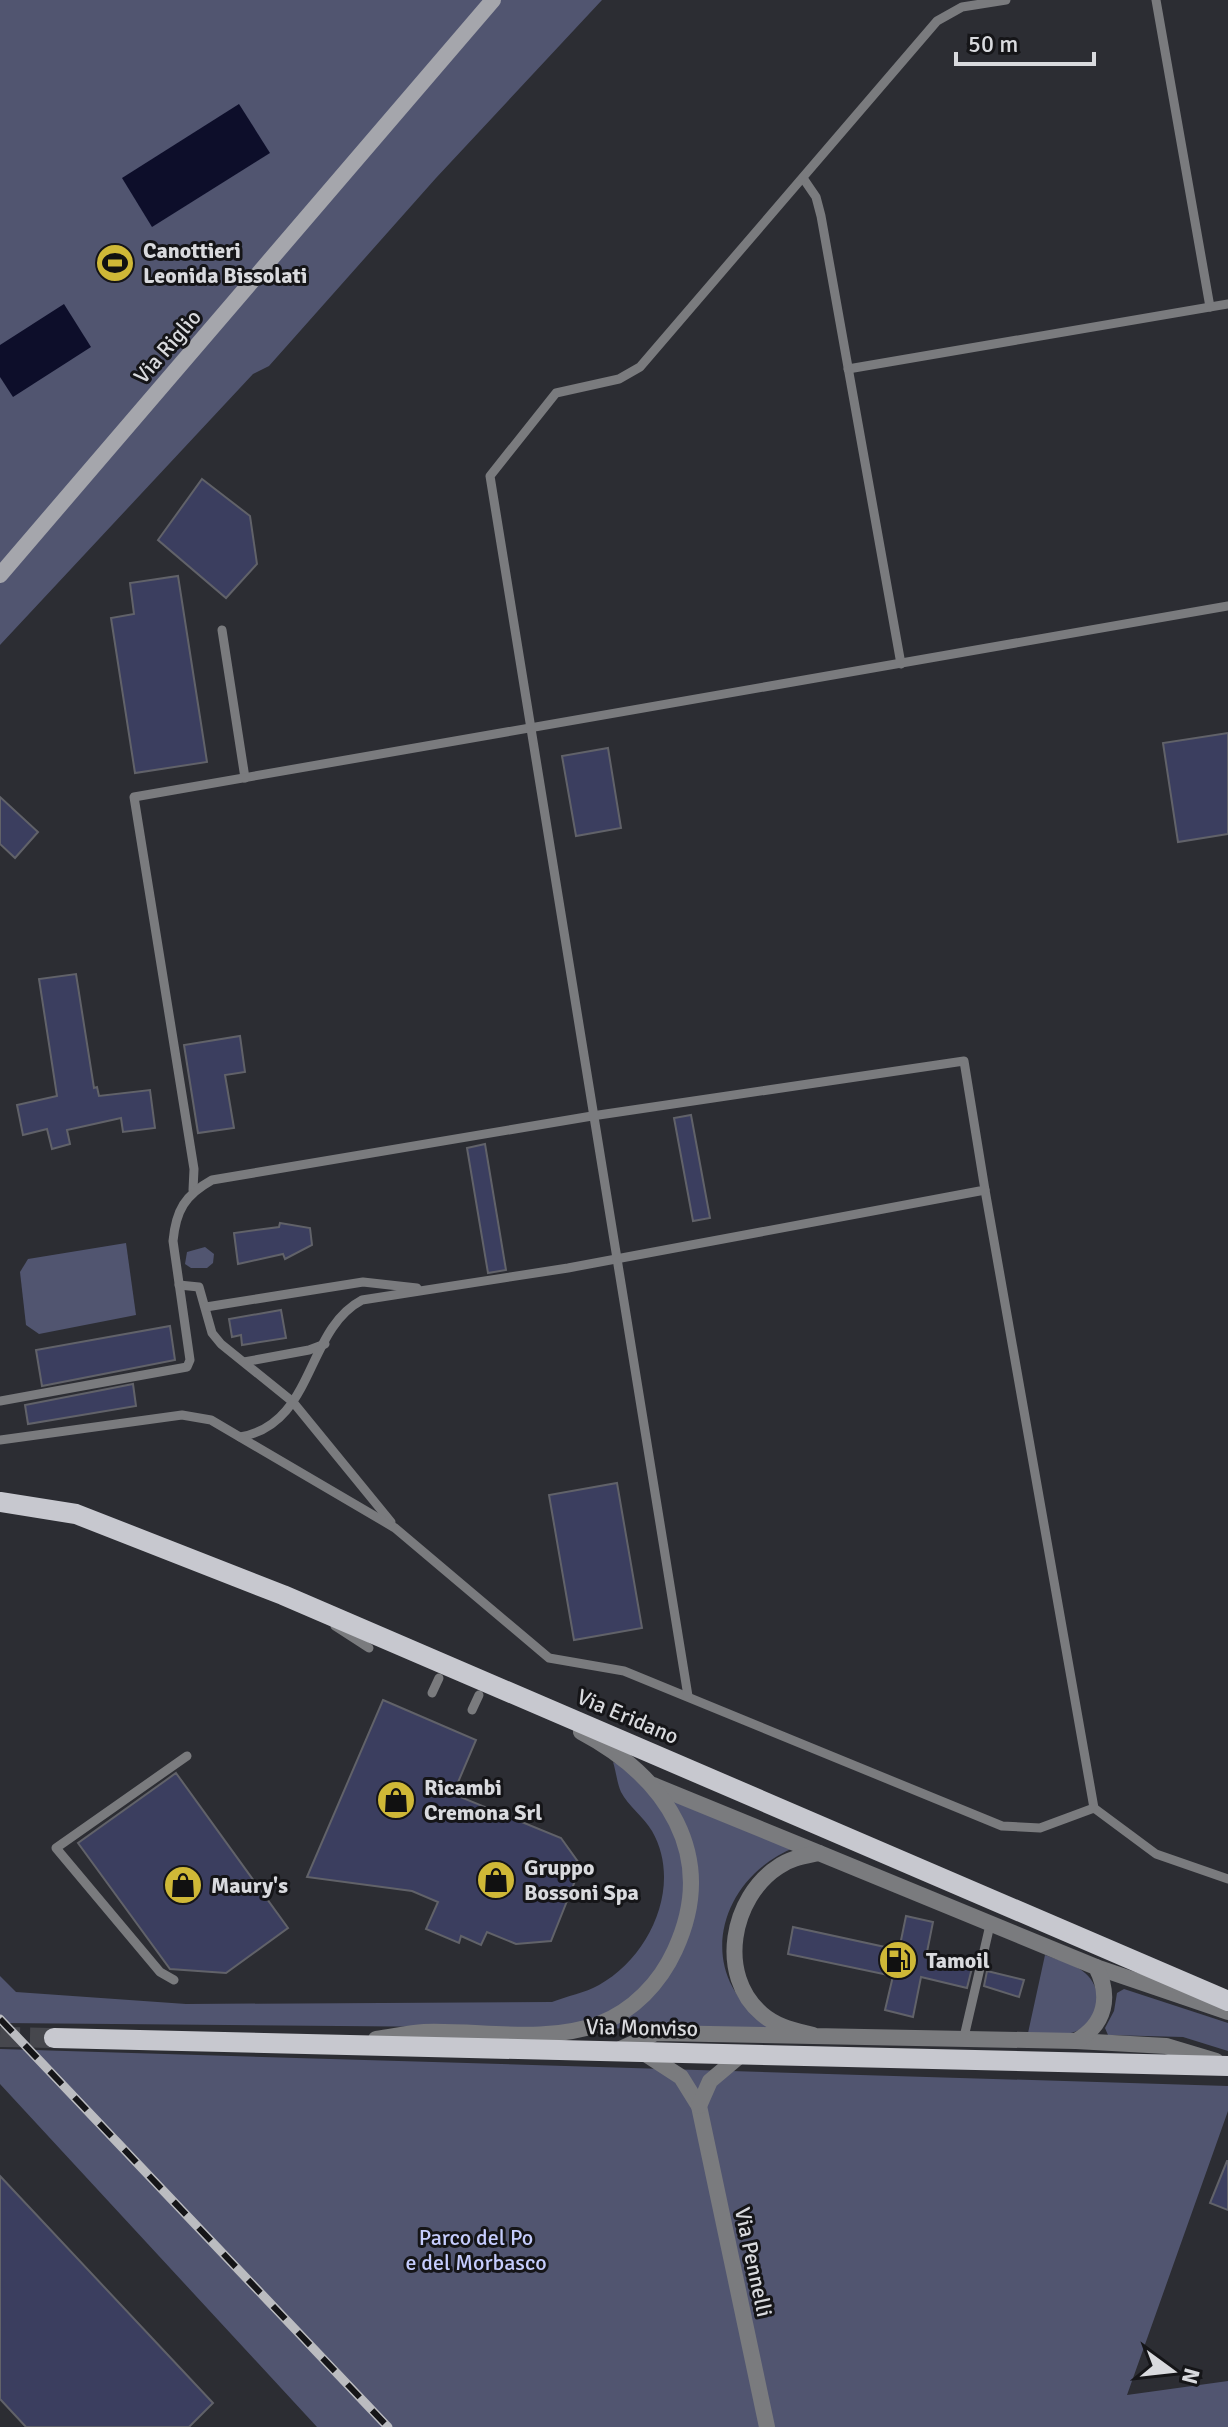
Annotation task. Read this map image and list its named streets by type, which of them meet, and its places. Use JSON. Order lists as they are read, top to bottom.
{
  "streets": {
    "main road": ["Via Eridano", "Via Monviso"],
    "street": ["Via Riglio", "Via Pennelli"]
  },
  "crossings": [
    ["Via Monviso", "Via Pennelli"]
  ],
  "parks": ["Parco del Po e del Morbasco"],
  "places": {
    "sports": ["Canottieri Leonida Bissolati"],
    "shop": ["Ricambi Cremona Srl", "Gruppo Bossoni Spa", "Maury's"],
    "fuel station": ["Tamoil"]
  },
  "scale_bar": "50 m",
  "north": "right"
}
